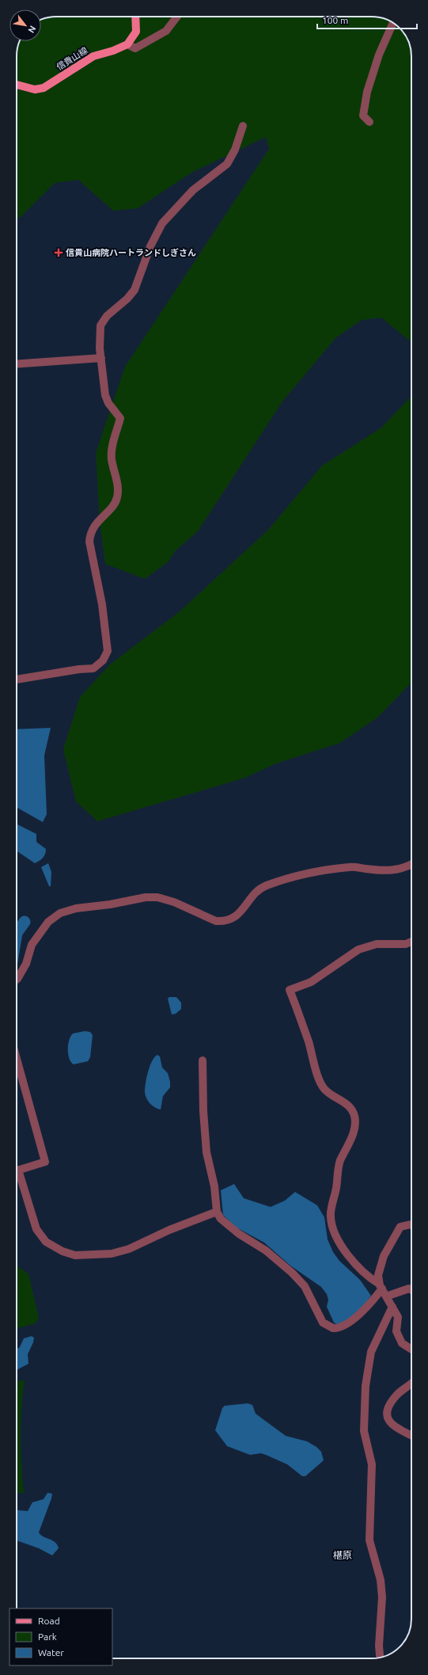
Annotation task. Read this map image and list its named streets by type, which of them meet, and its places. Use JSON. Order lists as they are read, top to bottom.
{
  "streets": {
    "main road": ["信貴山線"]
  },
  "districts": ["椹原"],
  "places": {
    "health": ["信貴山病院ハートランドしぎさん"]
  },
  "legend": ["Road", "Park", "Water"],
  "scale_bar": "100 m",
  "north": "bottom right"
}
